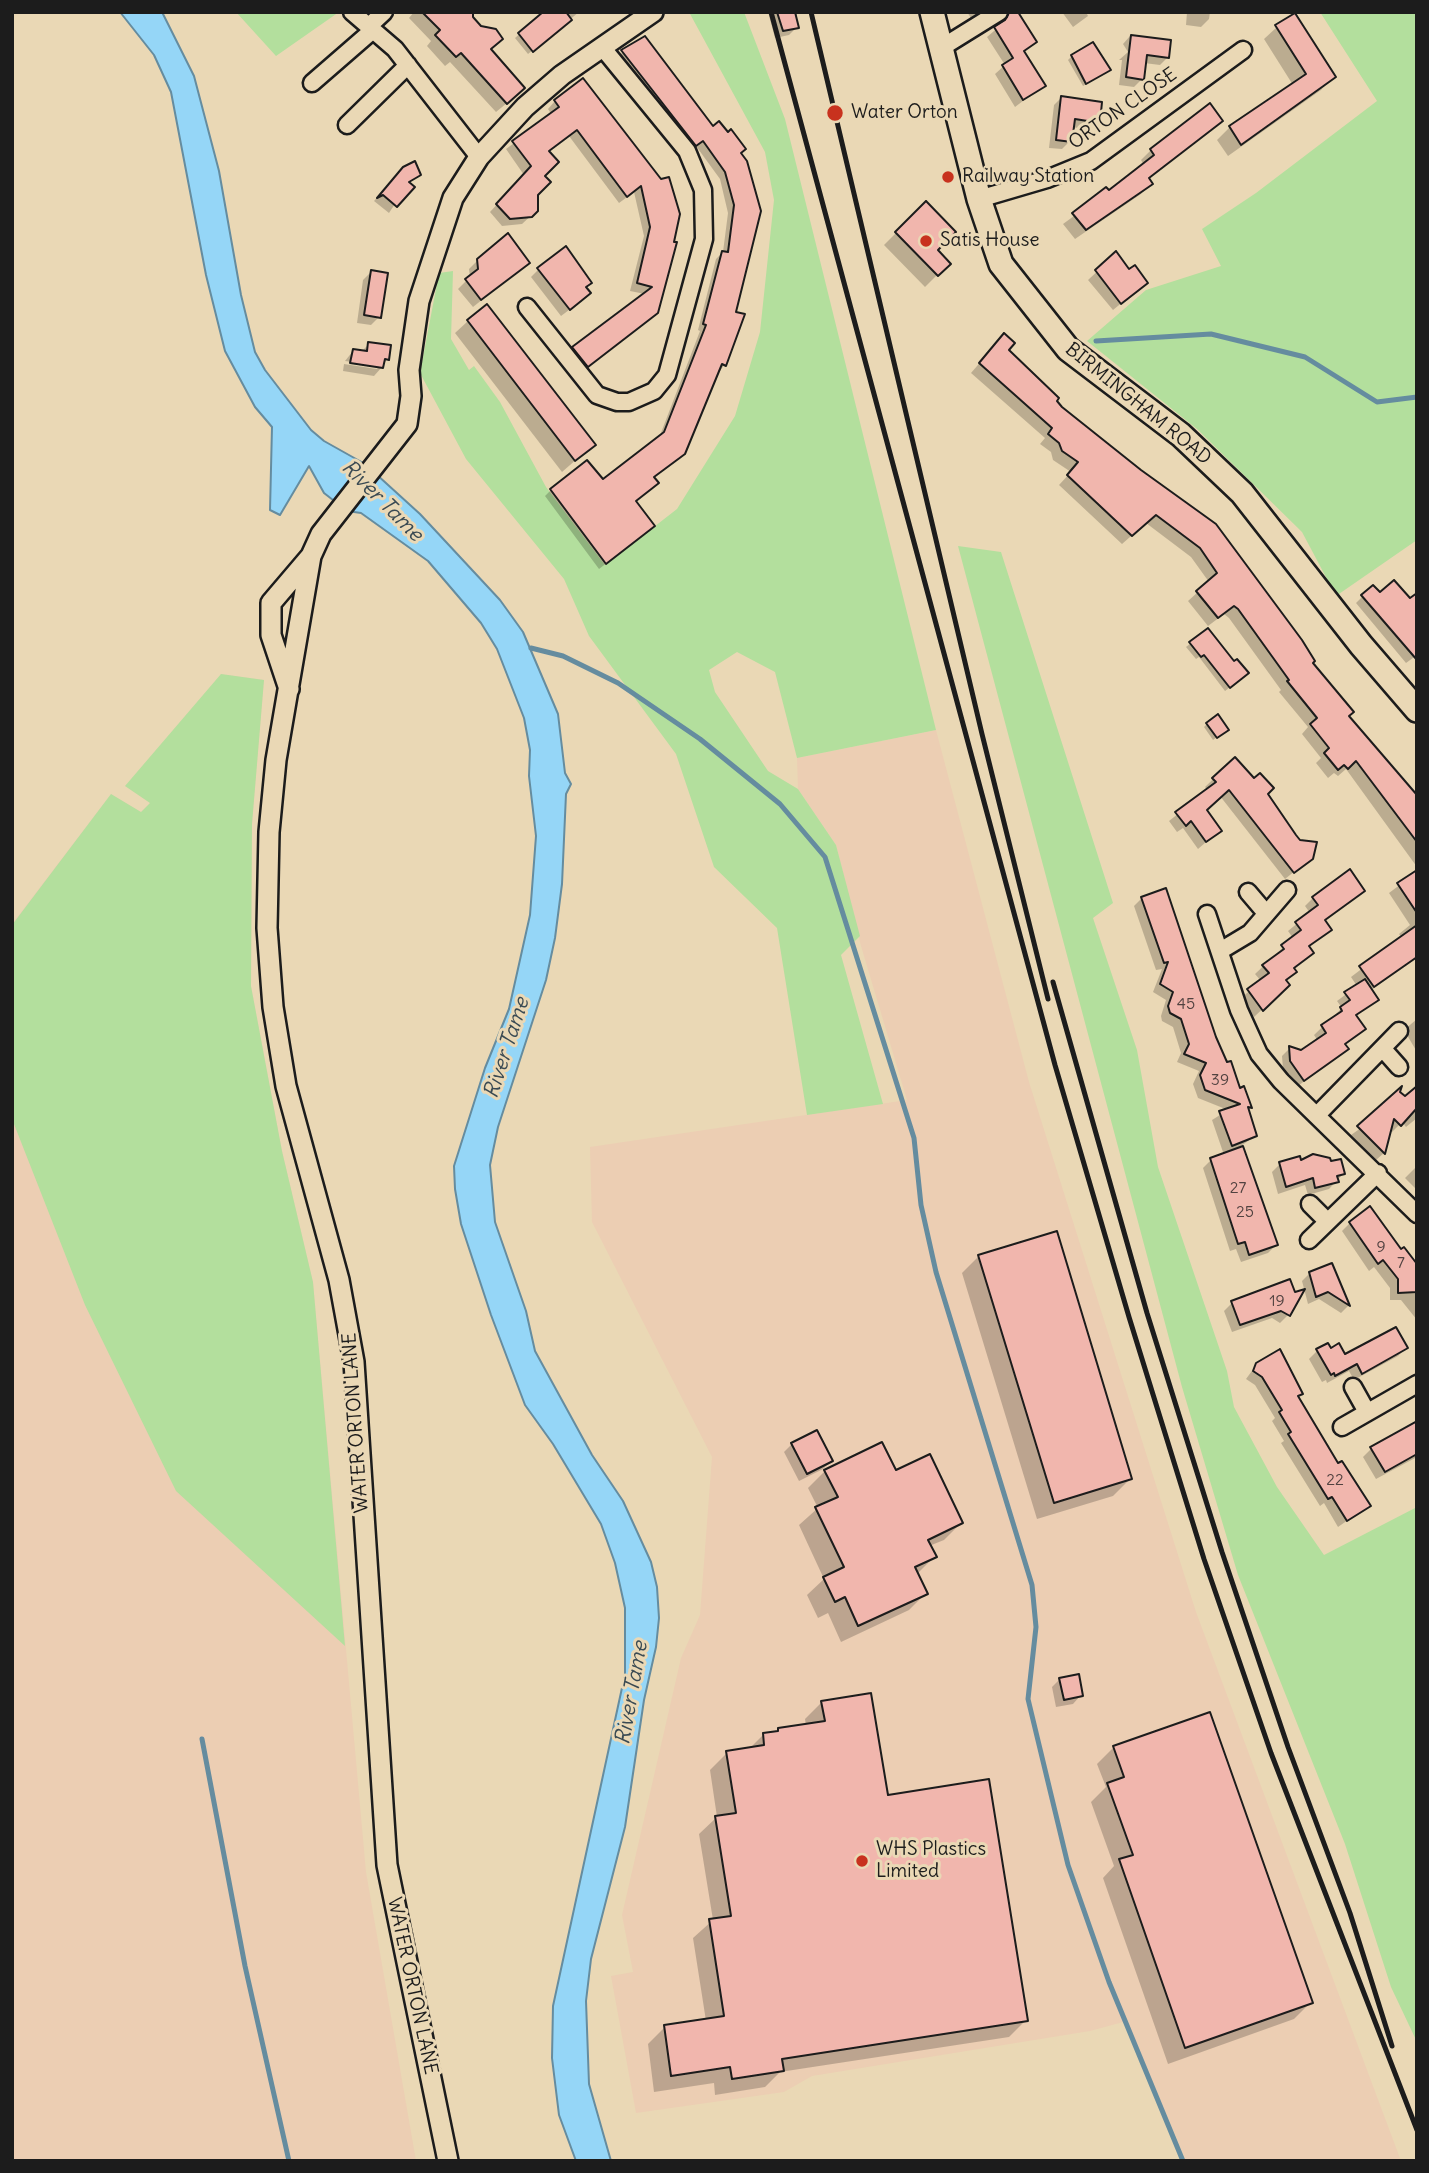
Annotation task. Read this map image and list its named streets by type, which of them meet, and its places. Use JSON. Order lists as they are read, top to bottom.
{
  "streets": {
    "main road": ["BIRMINGHAM ROAD"],
    "street": ["ORTON CLOSE", "WATER ORTON LANE"]
  },
  "crossings": [
    ["ORTON CLOSE", "BIRMINGHAM ROAD"]
  ],
  "water": ["River Tame"],
  "places": [
    "Water Orton",
    "Railway Station",
    "Satis House",
    "WHS Plastics Limited"
  ],
  "house_numbers": [
    "45",
    "39",
    "27",
    "25",
    "9",
    "7",
    "19",
    "22"
  ]
}
